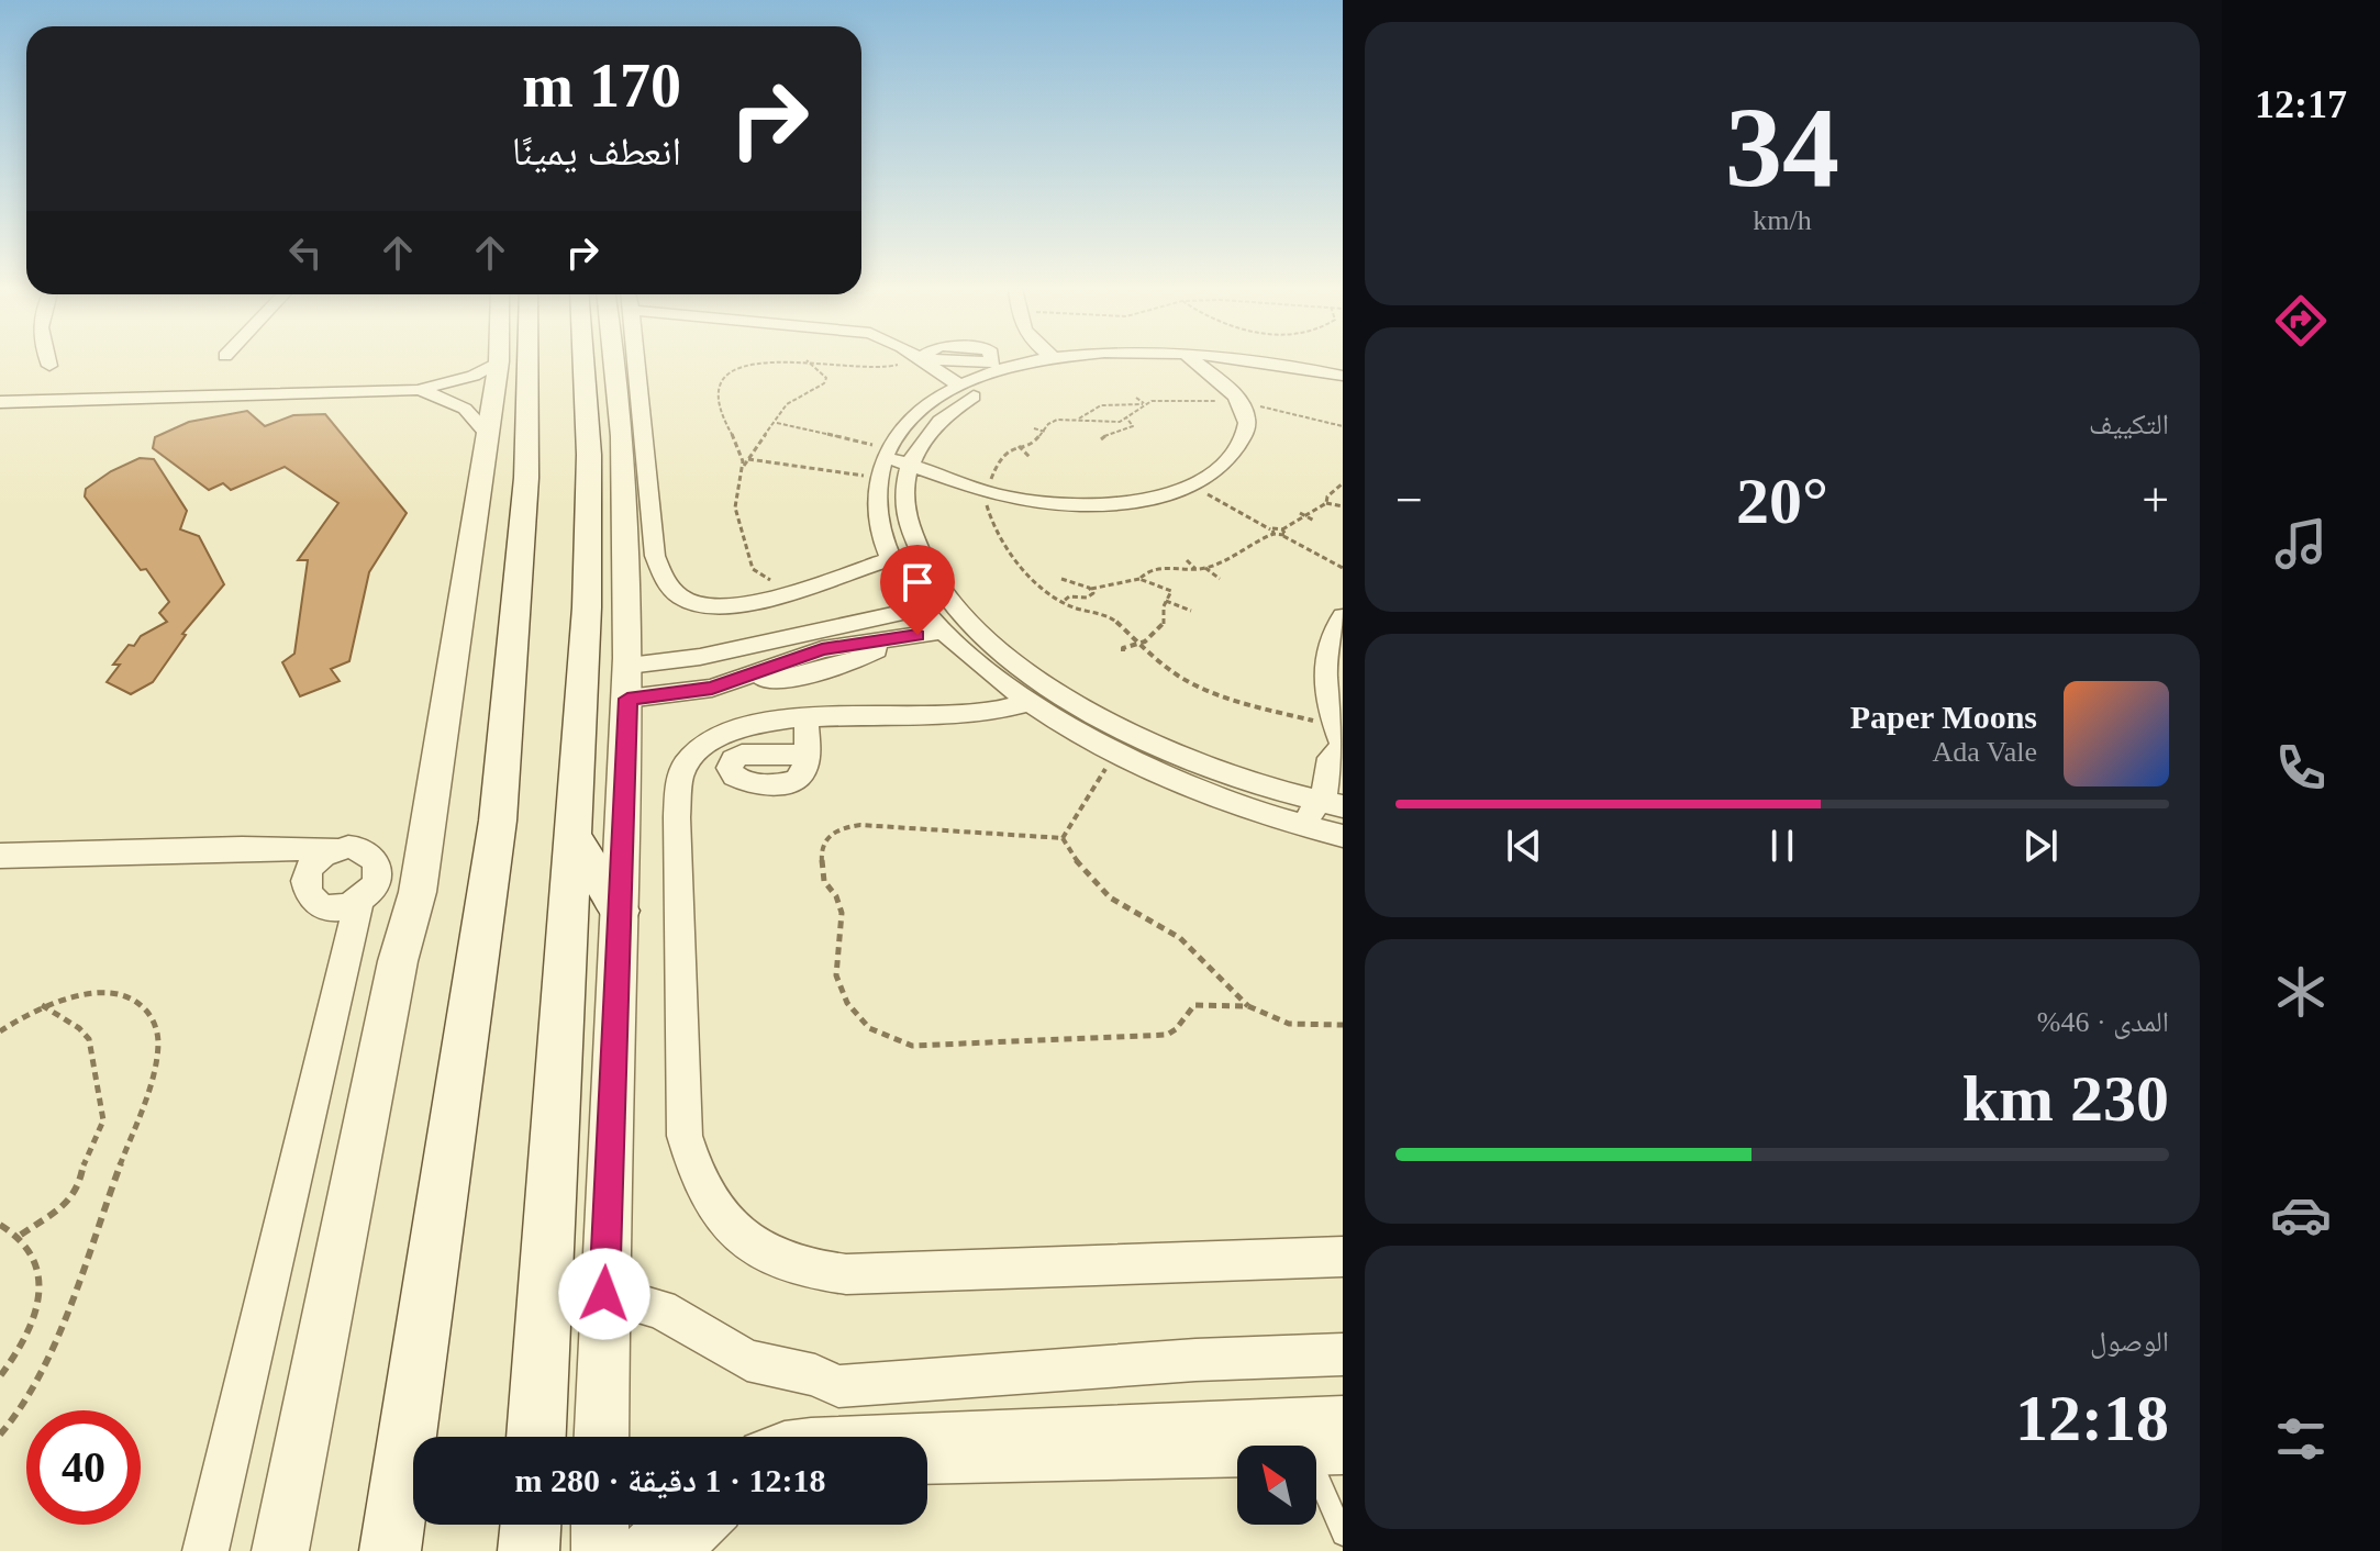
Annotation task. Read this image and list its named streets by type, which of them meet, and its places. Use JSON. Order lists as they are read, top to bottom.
{
  "north": "top left",
  "page": {
    "tabs": "12:17",
    "tile": [
      ["34", "km/h"],
      "التكييف",
      ["المدى · 46%", "230 km"],
      ["الوصول", "12:18"]
    ],
    "turn": ["170 m", "انعطف يمينًا"],
    "heat": ["−", "20°", "+"],
    "song": ["Paper Moons", "Ada Vale"],
    "limit": "40",
    "trip": "12:18 · 1 دقيقة · 280 m"
  }
}
